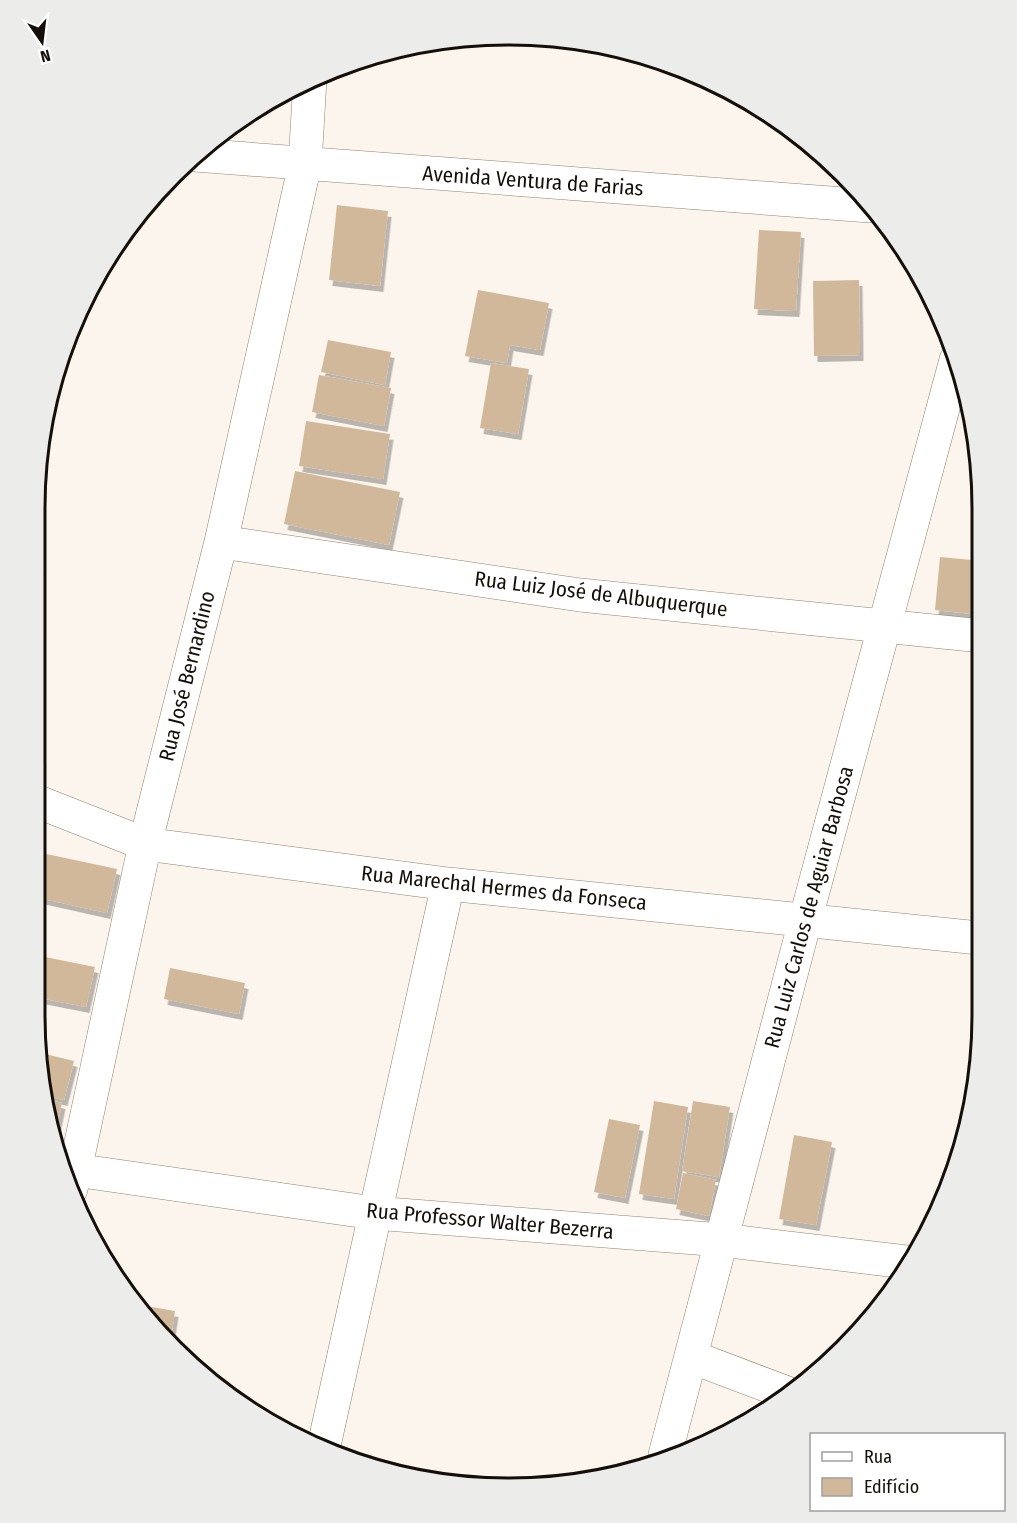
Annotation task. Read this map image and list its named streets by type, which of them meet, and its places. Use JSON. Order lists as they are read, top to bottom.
{
  "streets": {
    "street": [
      "Avenida Ventura de Farias",
      "Rua Luiz José de Albuquerque",
      "Rua José Bernardino",
      "Rua Marechal Hermes da Fonseca",
      "Rua Luiz Carlos de Aguiar Barbosa",
      "Rua Professor Walter Bezerra"
    ]
  },
  "crossings": [
    ["Avenida Ventura de Farias", "Rua José Bernardino"],
    ["Rua Luiz José de Albuquerque", "Rua José Bernardino"],
    ["Rua Luiz José de Albuquerque", "Rua Luiz Carlos de Aguiar Barbosa"],
    ["Rua José Bernardino", "Rua Marechal Hermes da Fonseca"],
    ["Rua Marechal Hermes da Fonseca", "Rua Luiz Carlos de Aguiar Barbosa"],
    ["Rua Luiz Carlos de Aguiar Barbosa", "Rua Professor Walter Bezerra"]
  ],
  "legend": ["Rua", "Edifício"],
  "north": "bottom"
}
